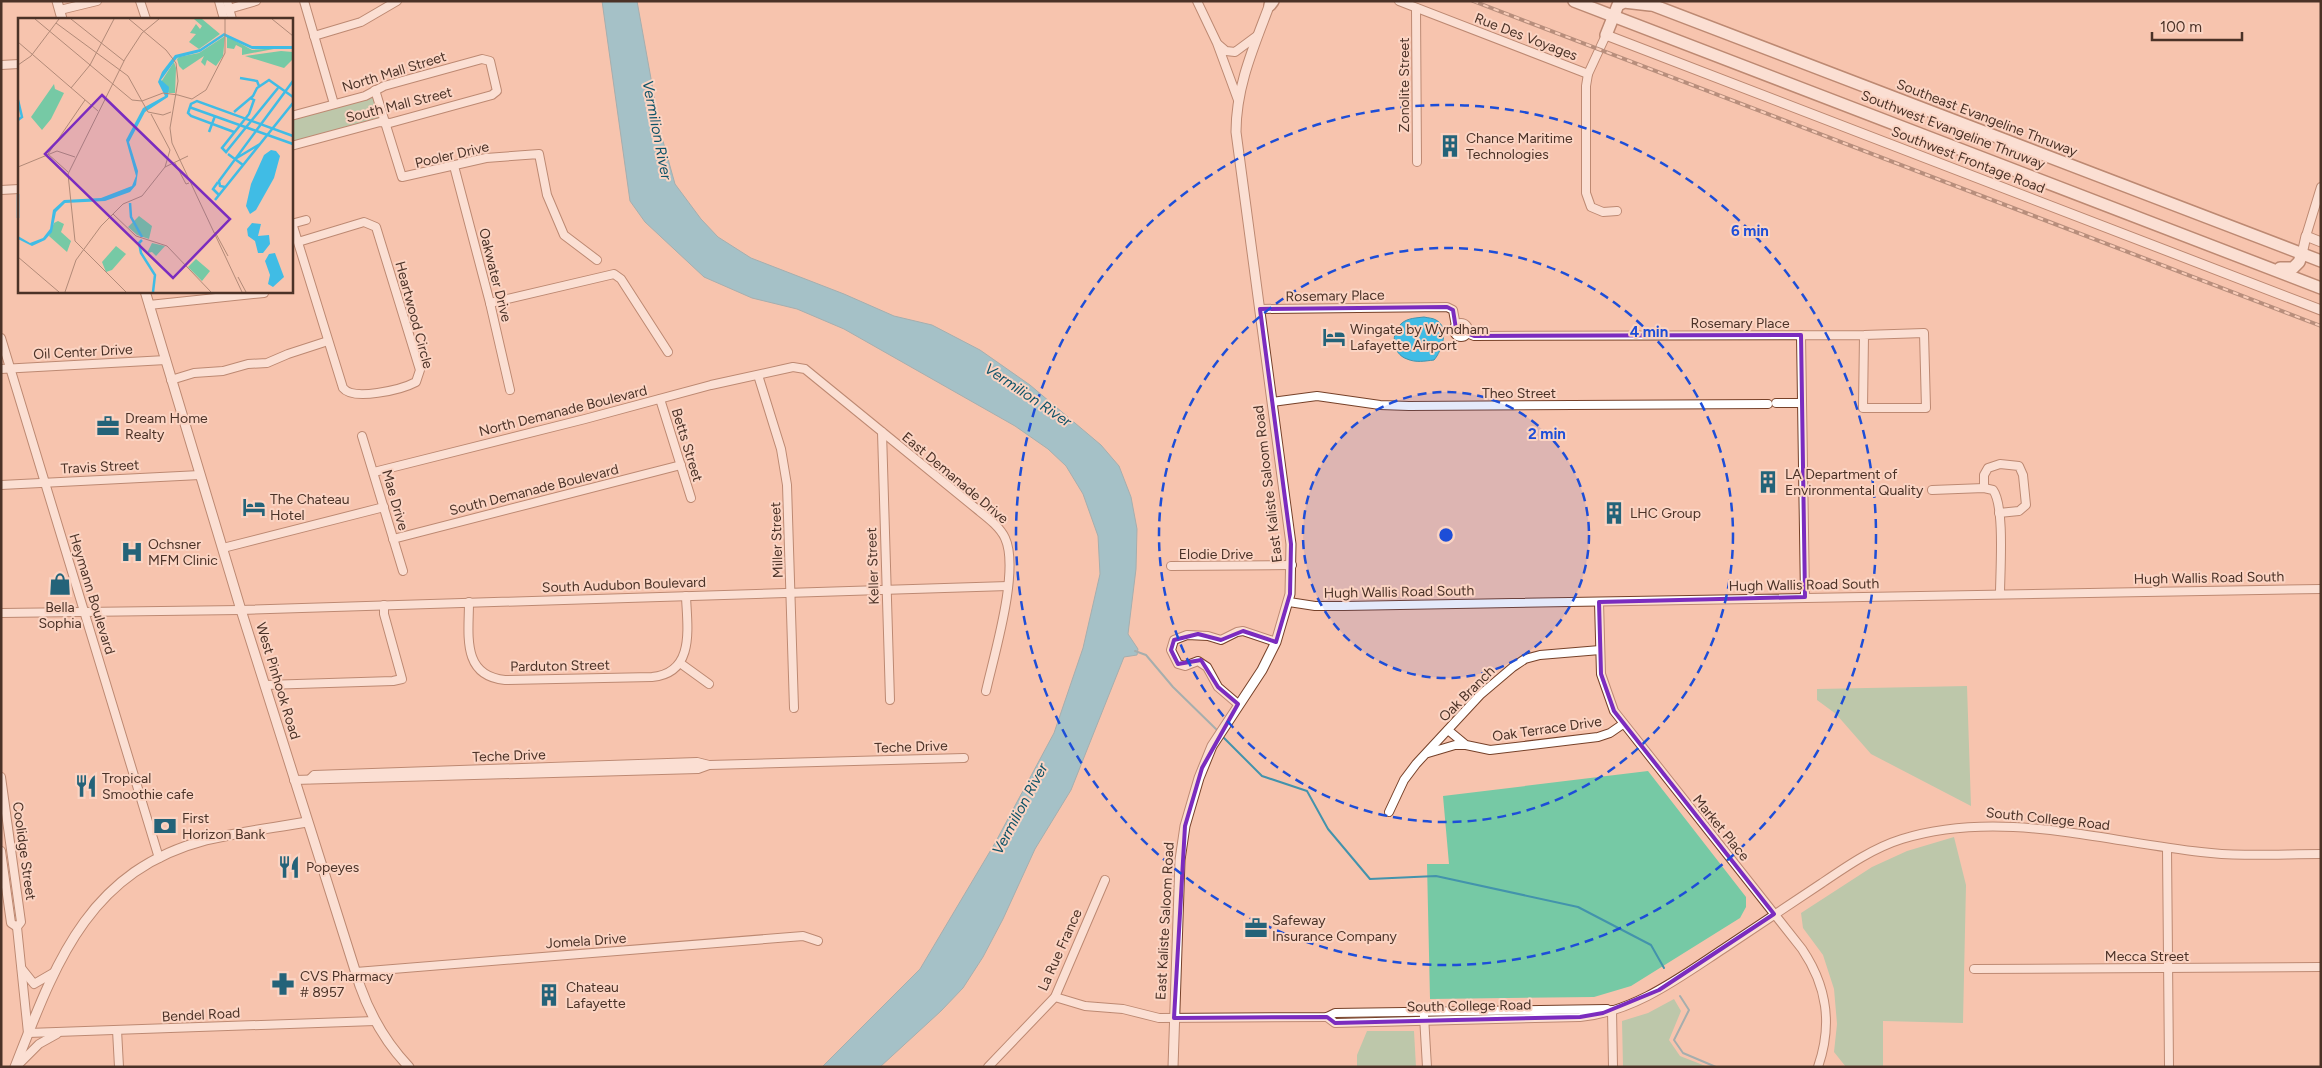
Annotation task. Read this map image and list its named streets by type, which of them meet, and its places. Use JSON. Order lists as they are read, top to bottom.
{
  "streets": {
    "highway": ["Southeast Evangeline Thruway", "Southwest Evangeline Thruway"],
    "main road": ["Southwest Frontage Road", "East Kaliste Saloom Road", "West Pinhook Road"],
    "street": [
      "Rue Des Voyages",
      "North Mall Street",
      "Zonolite Street",
      "South Mall Street",
      "Pooler Drive",
      "Oakwater Drive",
      "Rosemary Place",
      "Heartwood Circle",
      "Oil Center Drive",
      "Theo Street",
      "North Demanade Boulevard",
      "Betts Street",
      "Travis Street",
      "East Demanade Drive",
      "South Demanade Boulevard",
      "Mae Drive",
      "Miller Street",
      "Elodie Drive",
      "Keller Street",
      "Hugh Wallis Road South",
      "South Audubon Boulevard",
      "Heymann Boulevard",
      "Parduton Street",
      "Oak Branch",
      "Oak Terrace Drive",
      "Teche Drive",
      "South College Road",
      "Market Place",
      "Coolidge Street",
      "Jomela Drive",
      "La Rue France",
      "Mecca Street",
      "Bendel Road"
    ]
  },
  "crossings": [
    ["Rue Des Voyages", "Zonolite Street"],
    ["North Mall Street", "South Mall Street"],
    ["North Mall Street", "Pooler Drive"],
    ["South Mall Street", "Pooler Drive"],
    ["Southeast Evangeline Thruway", "Southwest Evangeline Thruway"],
    ["Pooler Drive", "Oakwater Drive"],
    ["Rosemary Place", "East Kaliste Saloom Road"],
    ["Oil Center Drive", "Heymann Boulevard"],
    ["Oil Center Drive", "West Pinhook Road"],
    ["Theo Street", "East Kaliste Saloom Road"],
    ["North Demanade Boulevard", "Betts Street"],
    ["North Demanade Boulevard", "East Demanade Drive"],
    ["North Demanade Boulevard", "Mae Drive"],
    ["North Demanade Boulevard", "Miller Street"],
    ["Betts Street", "South Demanade Boulevard"],
    ["Travis Street", "Heymann Boulevard"],
    ["Travis Street", "West Pinhook Road"],
    ["East Demanade Drive", "Miller Street"],
    ["East Demanade Drive", "Keller Street"],
    ["East Demanade Drive", "South Audubon Boulevard"],
    ["East Kaliste Saloom Road", "Elodie Drive"],
    ["East Kaliste Saloom Road", "Hugh Wallis Road South"],
    ["East Kaliste Saloom Road", "South College Road"],
    ["South Demanade Boulevard", "Mae Drive"],
    ["Miller Street", "South Audubon Boulevard"],
    ["Keller Street", "South Audubon Boulevard"],
    ["Hugh Wallis Road South", "Market Place"],
    ["South Audubon Boulevard", "Heymann Boulevard"],
    ["South Audubon Boulevard", "Parduton Street"],
    ["South Audubon Boulevard", "West Pinhook Road"],
    ["West Pinhook Road", "Teche Drive"],
    ["West Pinhook Road", "Jomela Drive"],
    ["West Pinhook Road", "Bendel Road"],
    ["Oak Branch", "Oak Terrace Drive"],
    ["Oak Branch", "Market Place"],
    ["Oak Terrace Drive", "Market Place"],
    ["South College Road", "Market Place"],
    ["South College Road", "La Rue France"],
    ["Coolidge Street", "Bendel Road"]
  ],
  "water": ["Vermilion River"],
  "places": {
    "building": [
      "Chance Maritime Technologies",
      "LA Department of Environmental Quality",
      "LHC Group",
      "Chateau Lafayette"
    ],
    "hotel": ["Wingate by Wyndham Lafayette Airport", "The Chateau Hotel"],
    "office": ["Dream Home Realty", "Safeway Insurance Company"],
    "hospital": ["Ochsner MFM Clinic"],
    "shop": ["Bella Sophia"],
    "restaurant": ["Tropical Smoothie cafe", "Popeyes"],
    "bank": ["First Horizon Bank"],
    "pharmacy": ["CVS Pharmacy # 8957"]
  },
  "scale_bar": "100 m",
  "rings": ["6 min", "4 min", "2 min"]
}
